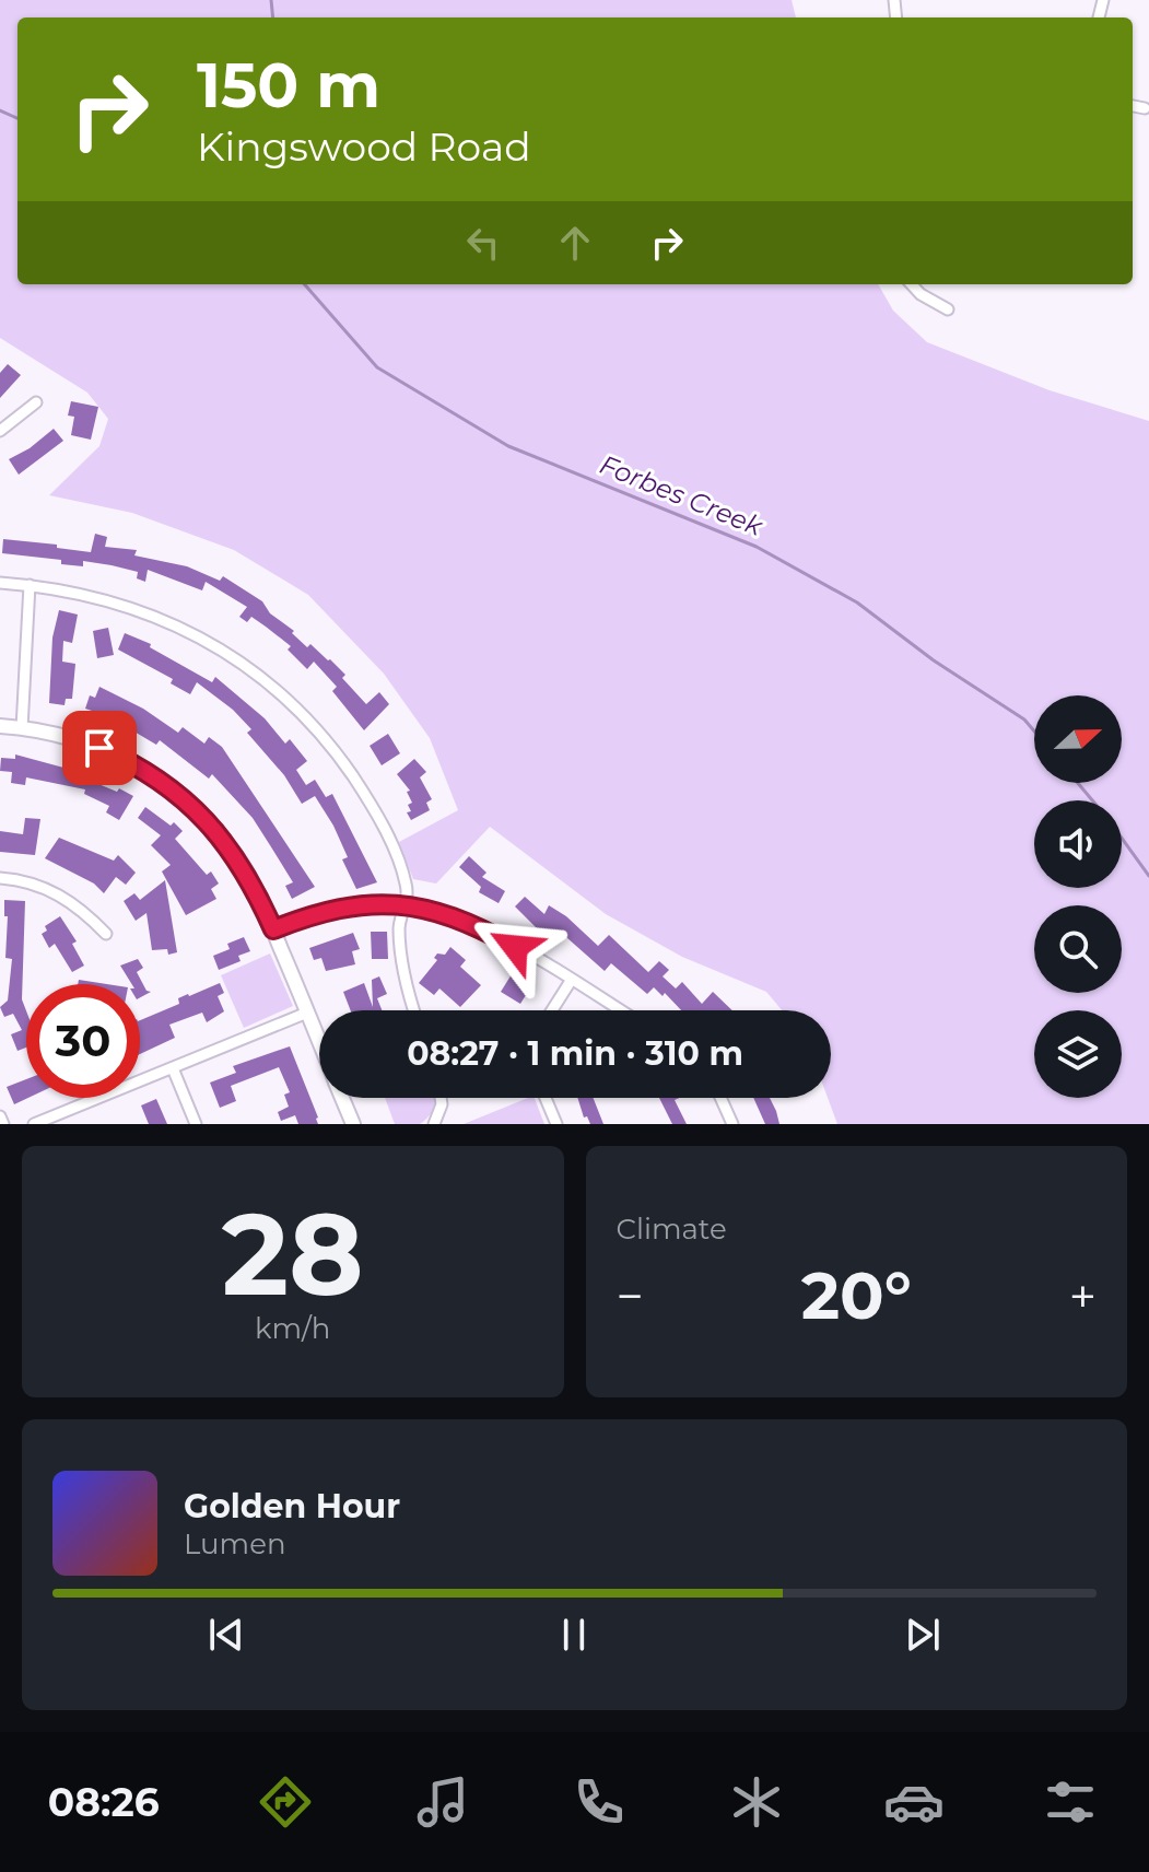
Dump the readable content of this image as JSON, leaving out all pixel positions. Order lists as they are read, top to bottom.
{
  "water": ["Forbes Creek"],
  "north": "right",
  "page": {
    "turn": ["150 m", "Kingswood Road"],
    "limit": "30",
    "trip": "08:27 · 1 min · 310 m",
    "tile": [
      ["28", "km/h"],
      "Climate"
    ],
    "heat": ["−", "20°", "+"],
    "song": ["Golden Hour", "Lumen"],
    "tabs": "08:26"
  }
}
